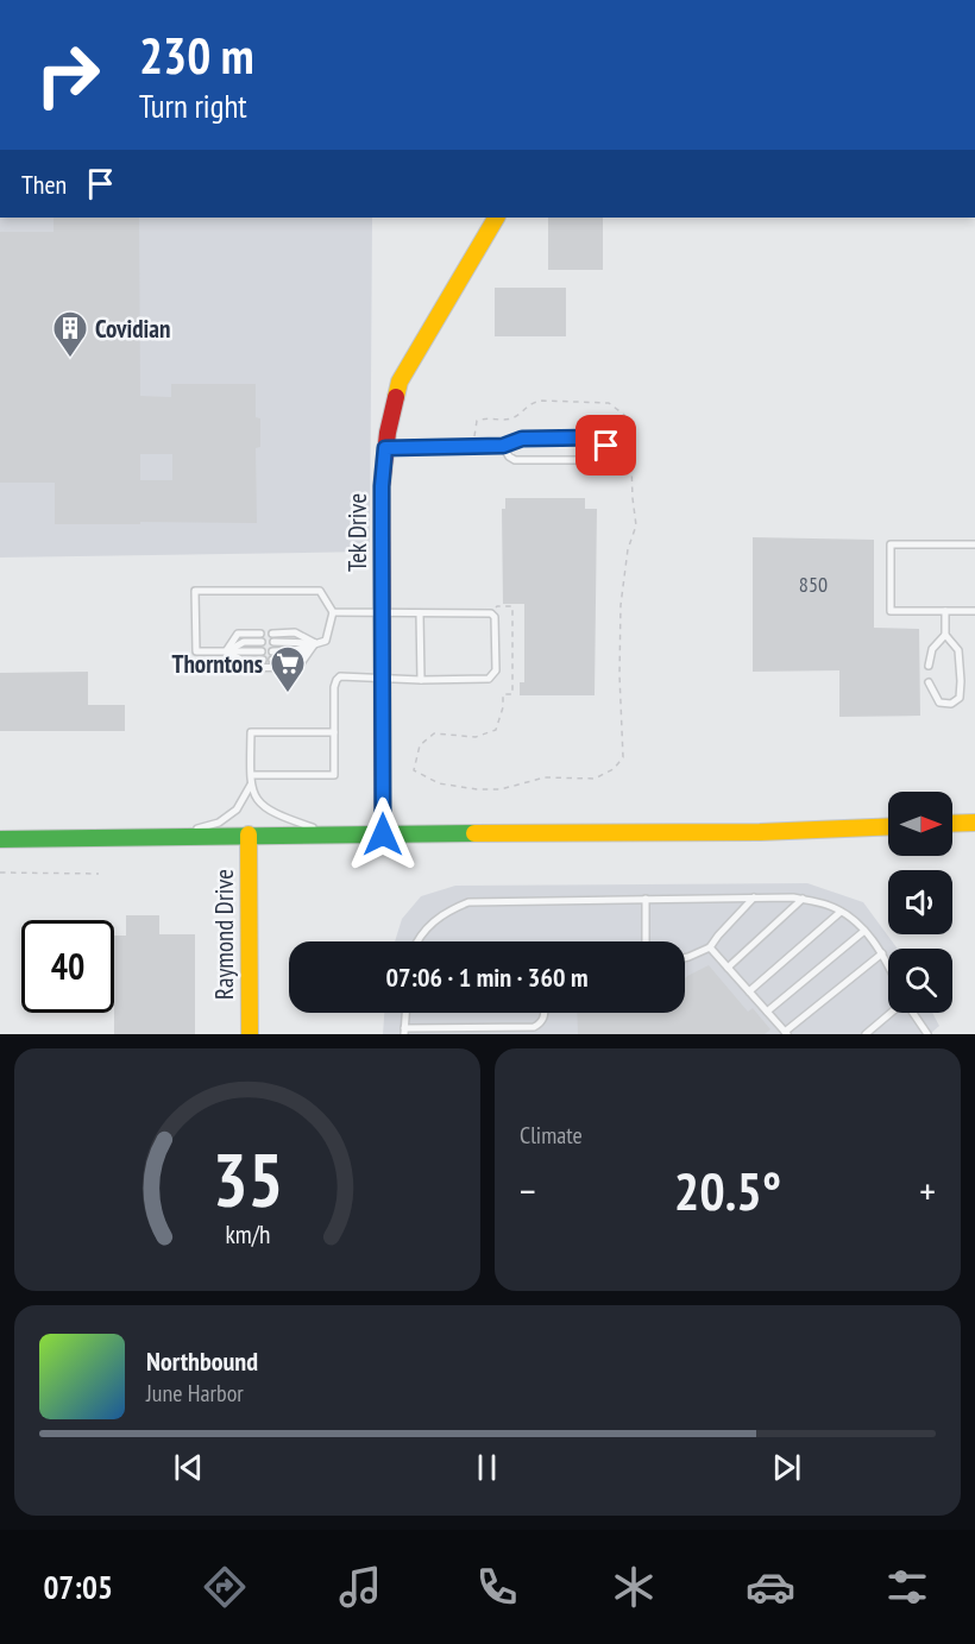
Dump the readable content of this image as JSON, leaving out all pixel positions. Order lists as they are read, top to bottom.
{
  "streets": {
    "main road": ["Tek Drive", "Raymond Drive"]
  },
  "places": {
    "building": ["Covidian"],
    "supermarket": ["Thorntons"]
  },
  "house_numbers": ["850"],
  "north": "right",
  "page": {
    "turn": ["230 m", "Turn right"],
    "then": "Then",
    "limit": "40",
    "trip": "07:06 · 1 min · 360 m",
    "tile": "Climate",
    "heat": ["−", "20.5°", "+"],
    "song": ["Northbound", "June Harbor"],
    "tabs": "07:05",
    "gauge": ["35", "km/h"]
  }
}
